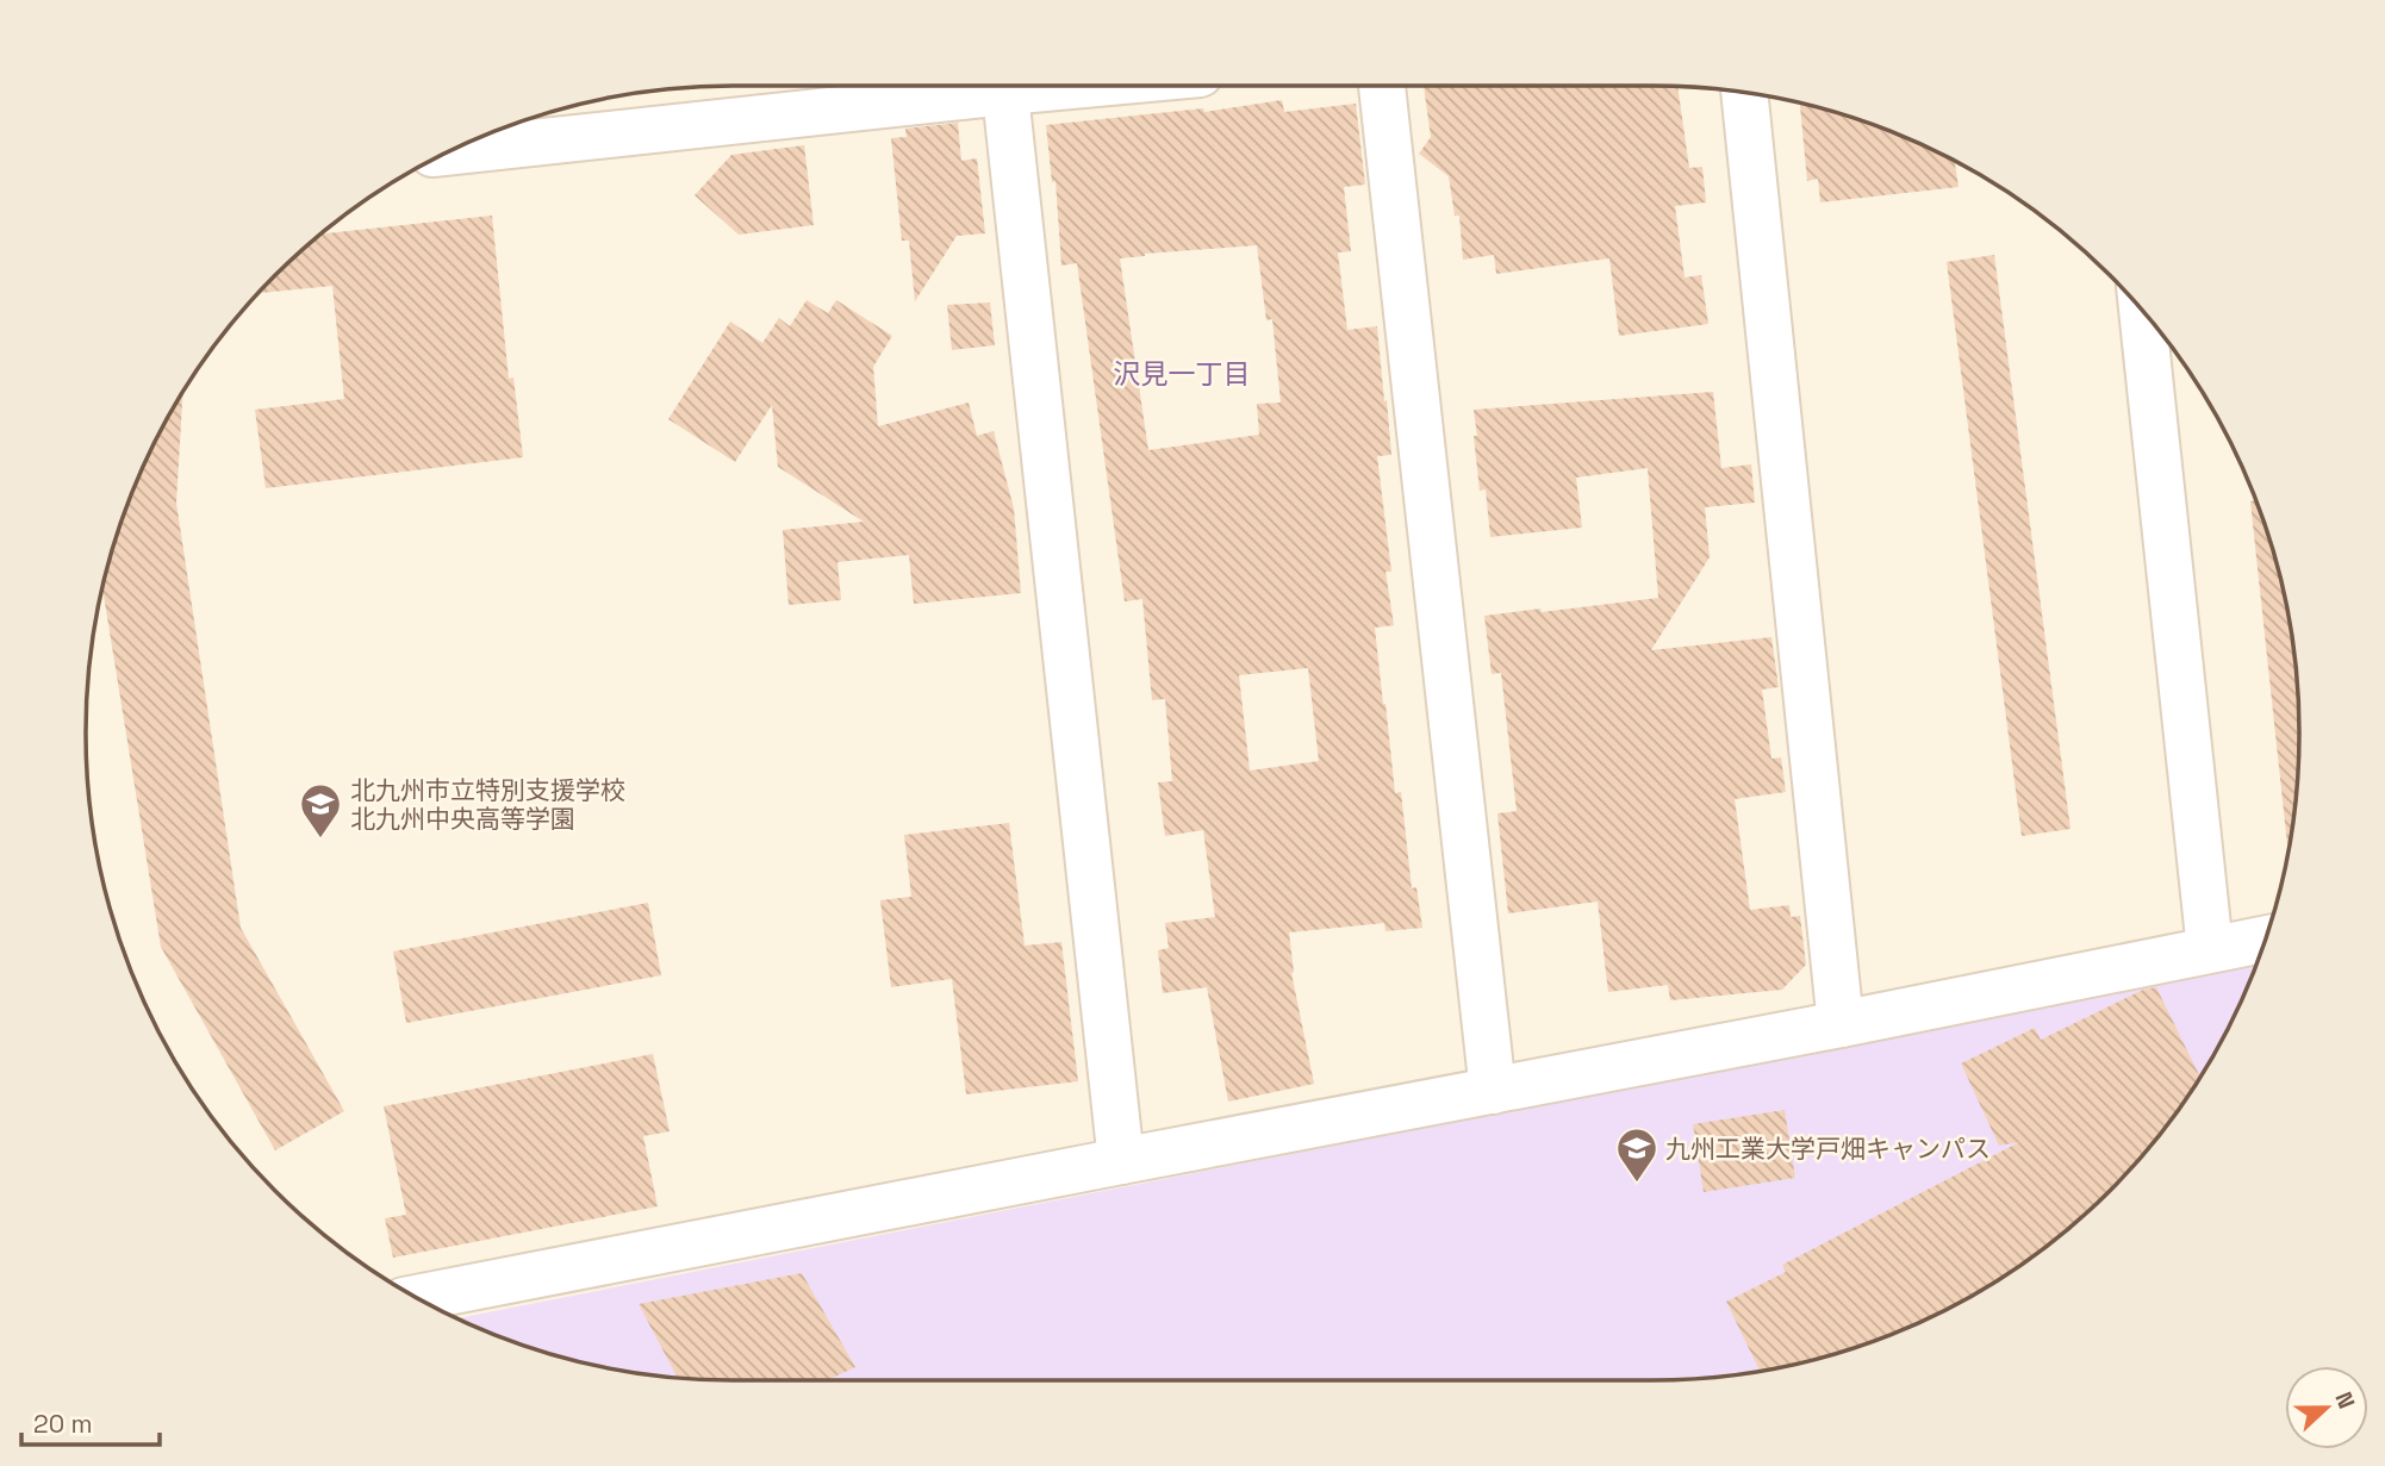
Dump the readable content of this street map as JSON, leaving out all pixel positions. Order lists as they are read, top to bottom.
{
  "districts": ["沢見一丁目"],
  "places": {
    "school or university": ["北九州市立特別支援学校 北九州中央高等学園", "九州工業大学戸畑キャンパス"]
  },
  "scale_bar": "20 m",
  "north": "right"
}
